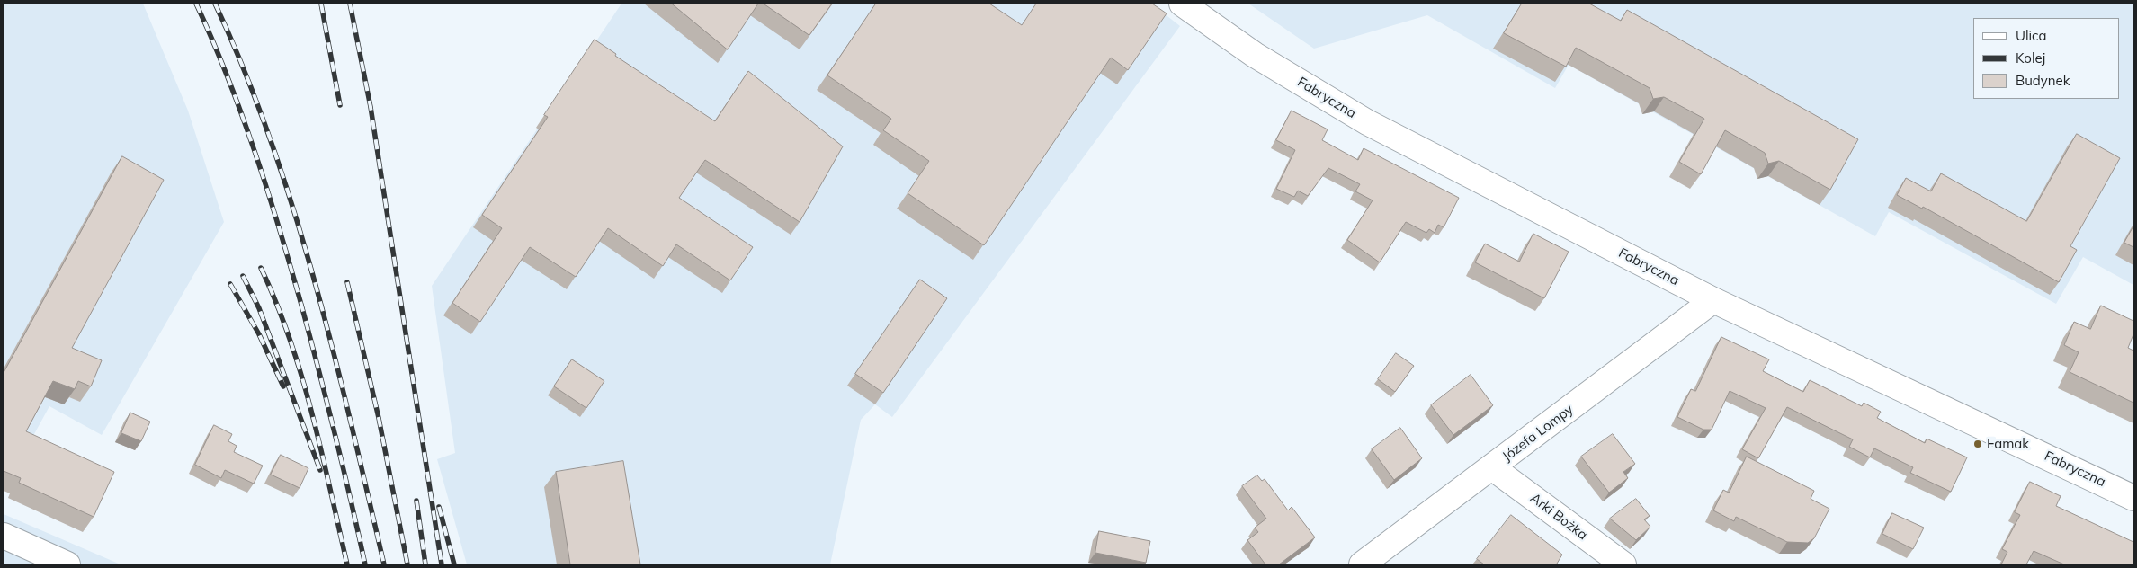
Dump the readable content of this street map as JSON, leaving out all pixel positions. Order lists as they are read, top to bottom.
{
  "streets": {
    "street": ["Fabryczna", "Józefa Lompy", "Arki Bożka"]
  },
  "crossings": [
    ["Fabryczna", "Józefa Lompy"],
    ["Józefa Lompy", "Arki Bożka"]
  ],
  "places": ["Famak"],
  "legend": ["Ulica", "Kolej", "Budynek"]
}
